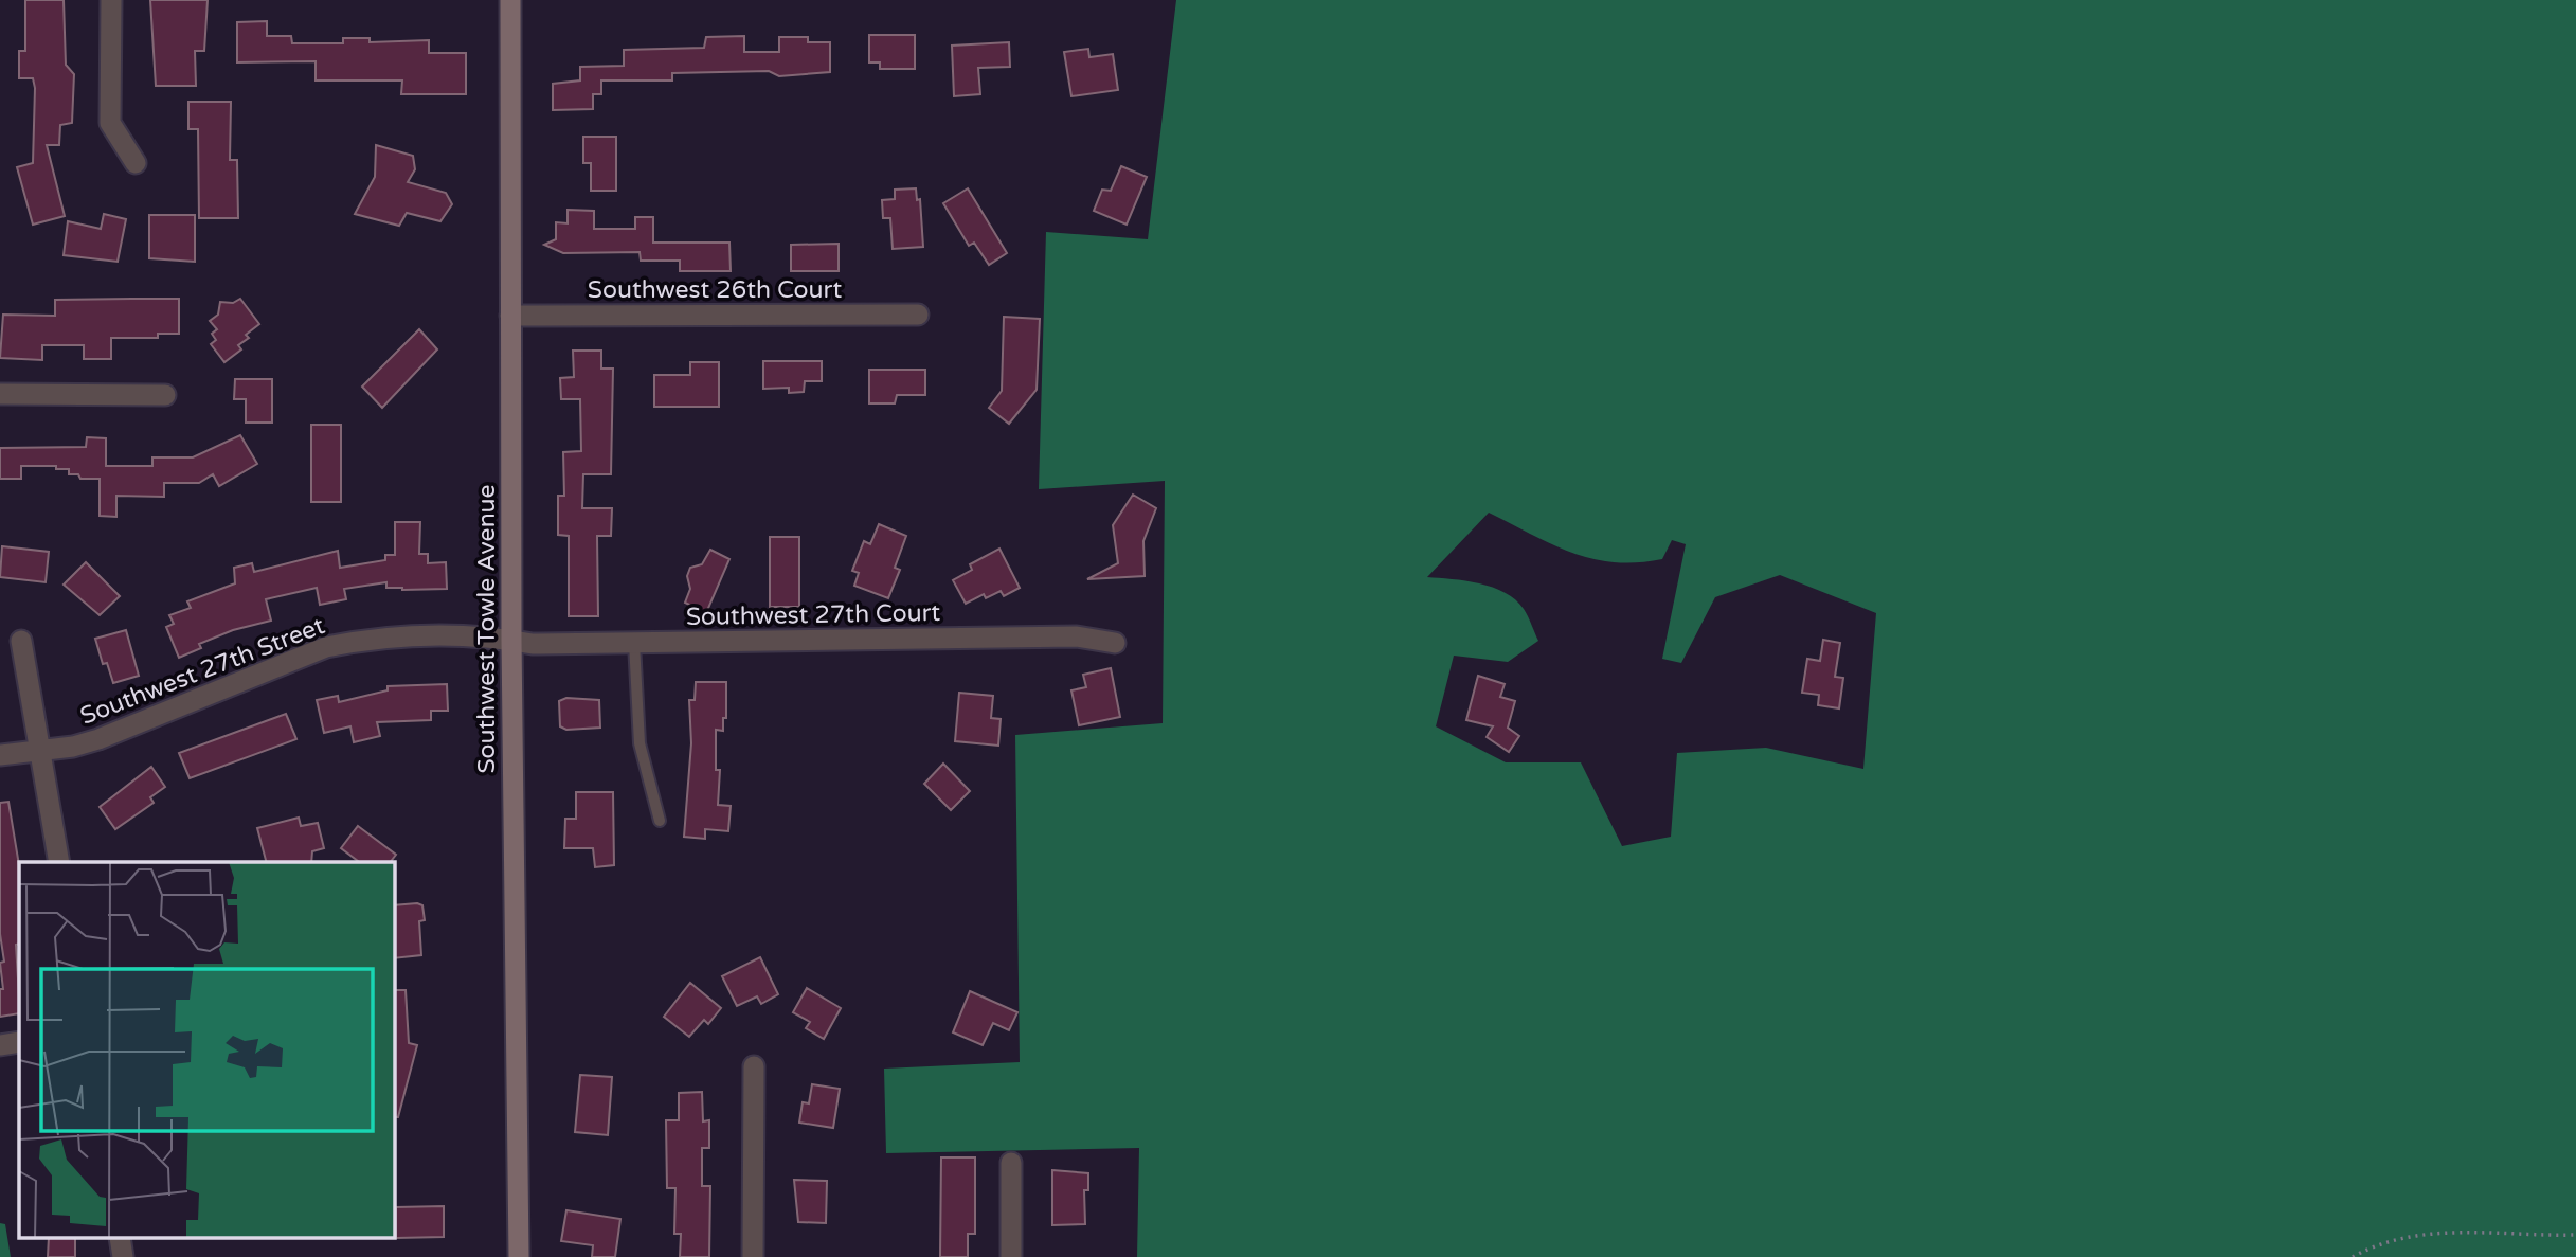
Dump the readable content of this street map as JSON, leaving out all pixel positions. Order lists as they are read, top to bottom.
{
  "streets": {
    "main road": ["Southwest Towle Avenue"],
    "street": ["Southwest 26th Court", "Southwest 27th Court", "Southwest 27th Street"]
  },
  "crossings": [
    ["Southwest 26th Court", "Southwest Towle Avenue"],
    ["Southwest 27th Court", "Southwest Towle Avenue"],
    ["Southwest 27th Court", "Southwest 27th Street"],
    ["Southwest Towle Avenue", "Southwest 27th Street"]
  ]
}
